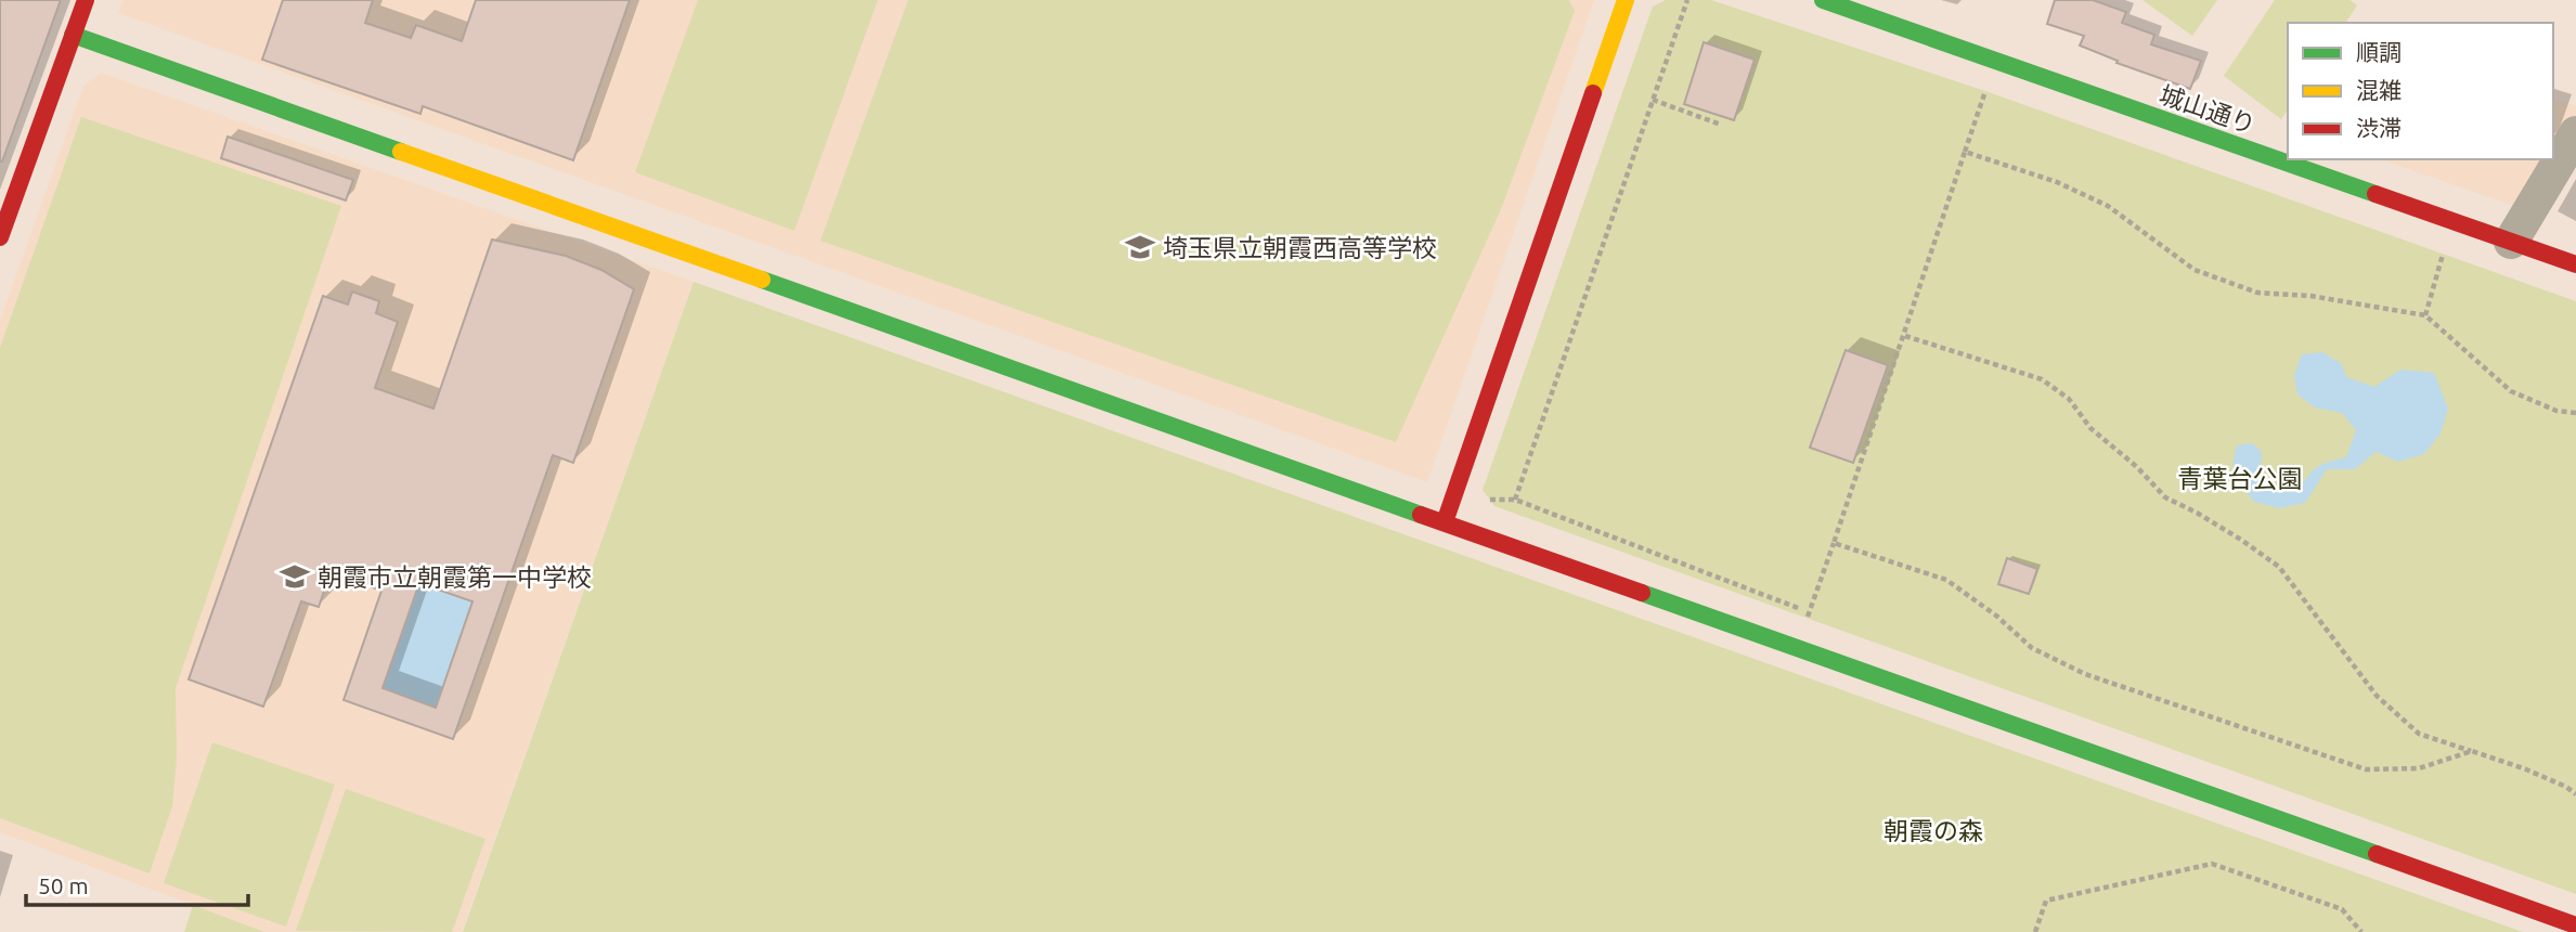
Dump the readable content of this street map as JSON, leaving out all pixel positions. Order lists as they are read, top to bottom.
{
  "streets": {
    "street": ["城山通り"]
  },
  "parks": ["青葉台公園", "朝霞の森"],
  "places": {
    "school or university": ["埼玉県立朝霞西高等学校", "朝霞市立朝霞第一中学校"]
  },
  "legend": ["順調", "混雑", "渋滞"],
  "scale_bar": "50 m"
}
